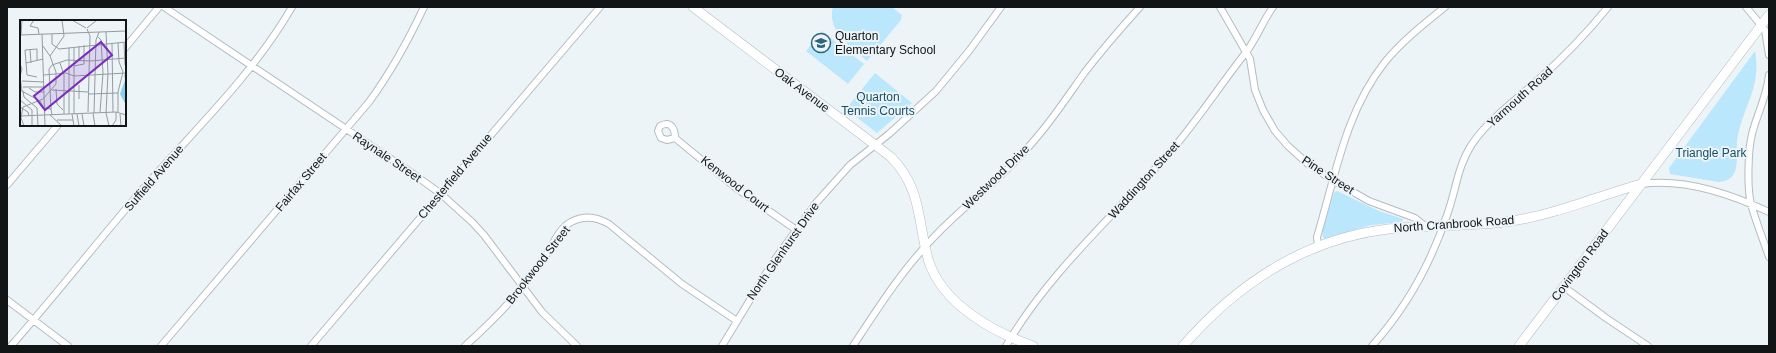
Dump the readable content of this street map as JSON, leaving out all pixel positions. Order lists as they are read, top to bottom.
{
  "streets": {
    "street": [
      "Oak Avenue",
      "Yarmouth Road",
      "Raynale Street",
      "Pine Street",
      "Chesterfield Avenue",
      "Westwood Drive",
      "Suffield Avenue",
      "Waddington Street",
      "Fairfax Street",
      "Kenwood Court",
      "North Cranbrook Road",
      "North Glenhurst Drive",
      "Brookwood Street",
      "Covington Road"
    ]
  },
  "crossings": [
    ["Oak Avenue", "Westwood Drive"],
    ["Oak Avenue", "Waddington Street"],
    ["Oak Avenue", "North Glenhurst Drive"],
    ["Yarmouth Road", "North Cranbrook Road"],
    ["Raynale Street", "Chesterfield Avenue"],
    ["Raynale Street", "Suffield Avenue"],
    ["Raynale Street", "Fairfax Street"],
    ["Raynale Street", "Brookwood Street"],
    ["Pine Street", "Waddington Street"],
    ["Pine Street", "North Cranbrook Road"],
    ["Kenwood Court", "North Glenhurst Drive"],
    ["North Cranbrook Road", "Covington Road"],
    ["North Glenhurst Drive", "Brookwood Street"]
  ],
  "parks": ["Quarton Tennis Courts", "Triangle Park"],
  "places": {
    "school or university": ["Quarton Elementary School"]
  }
}
